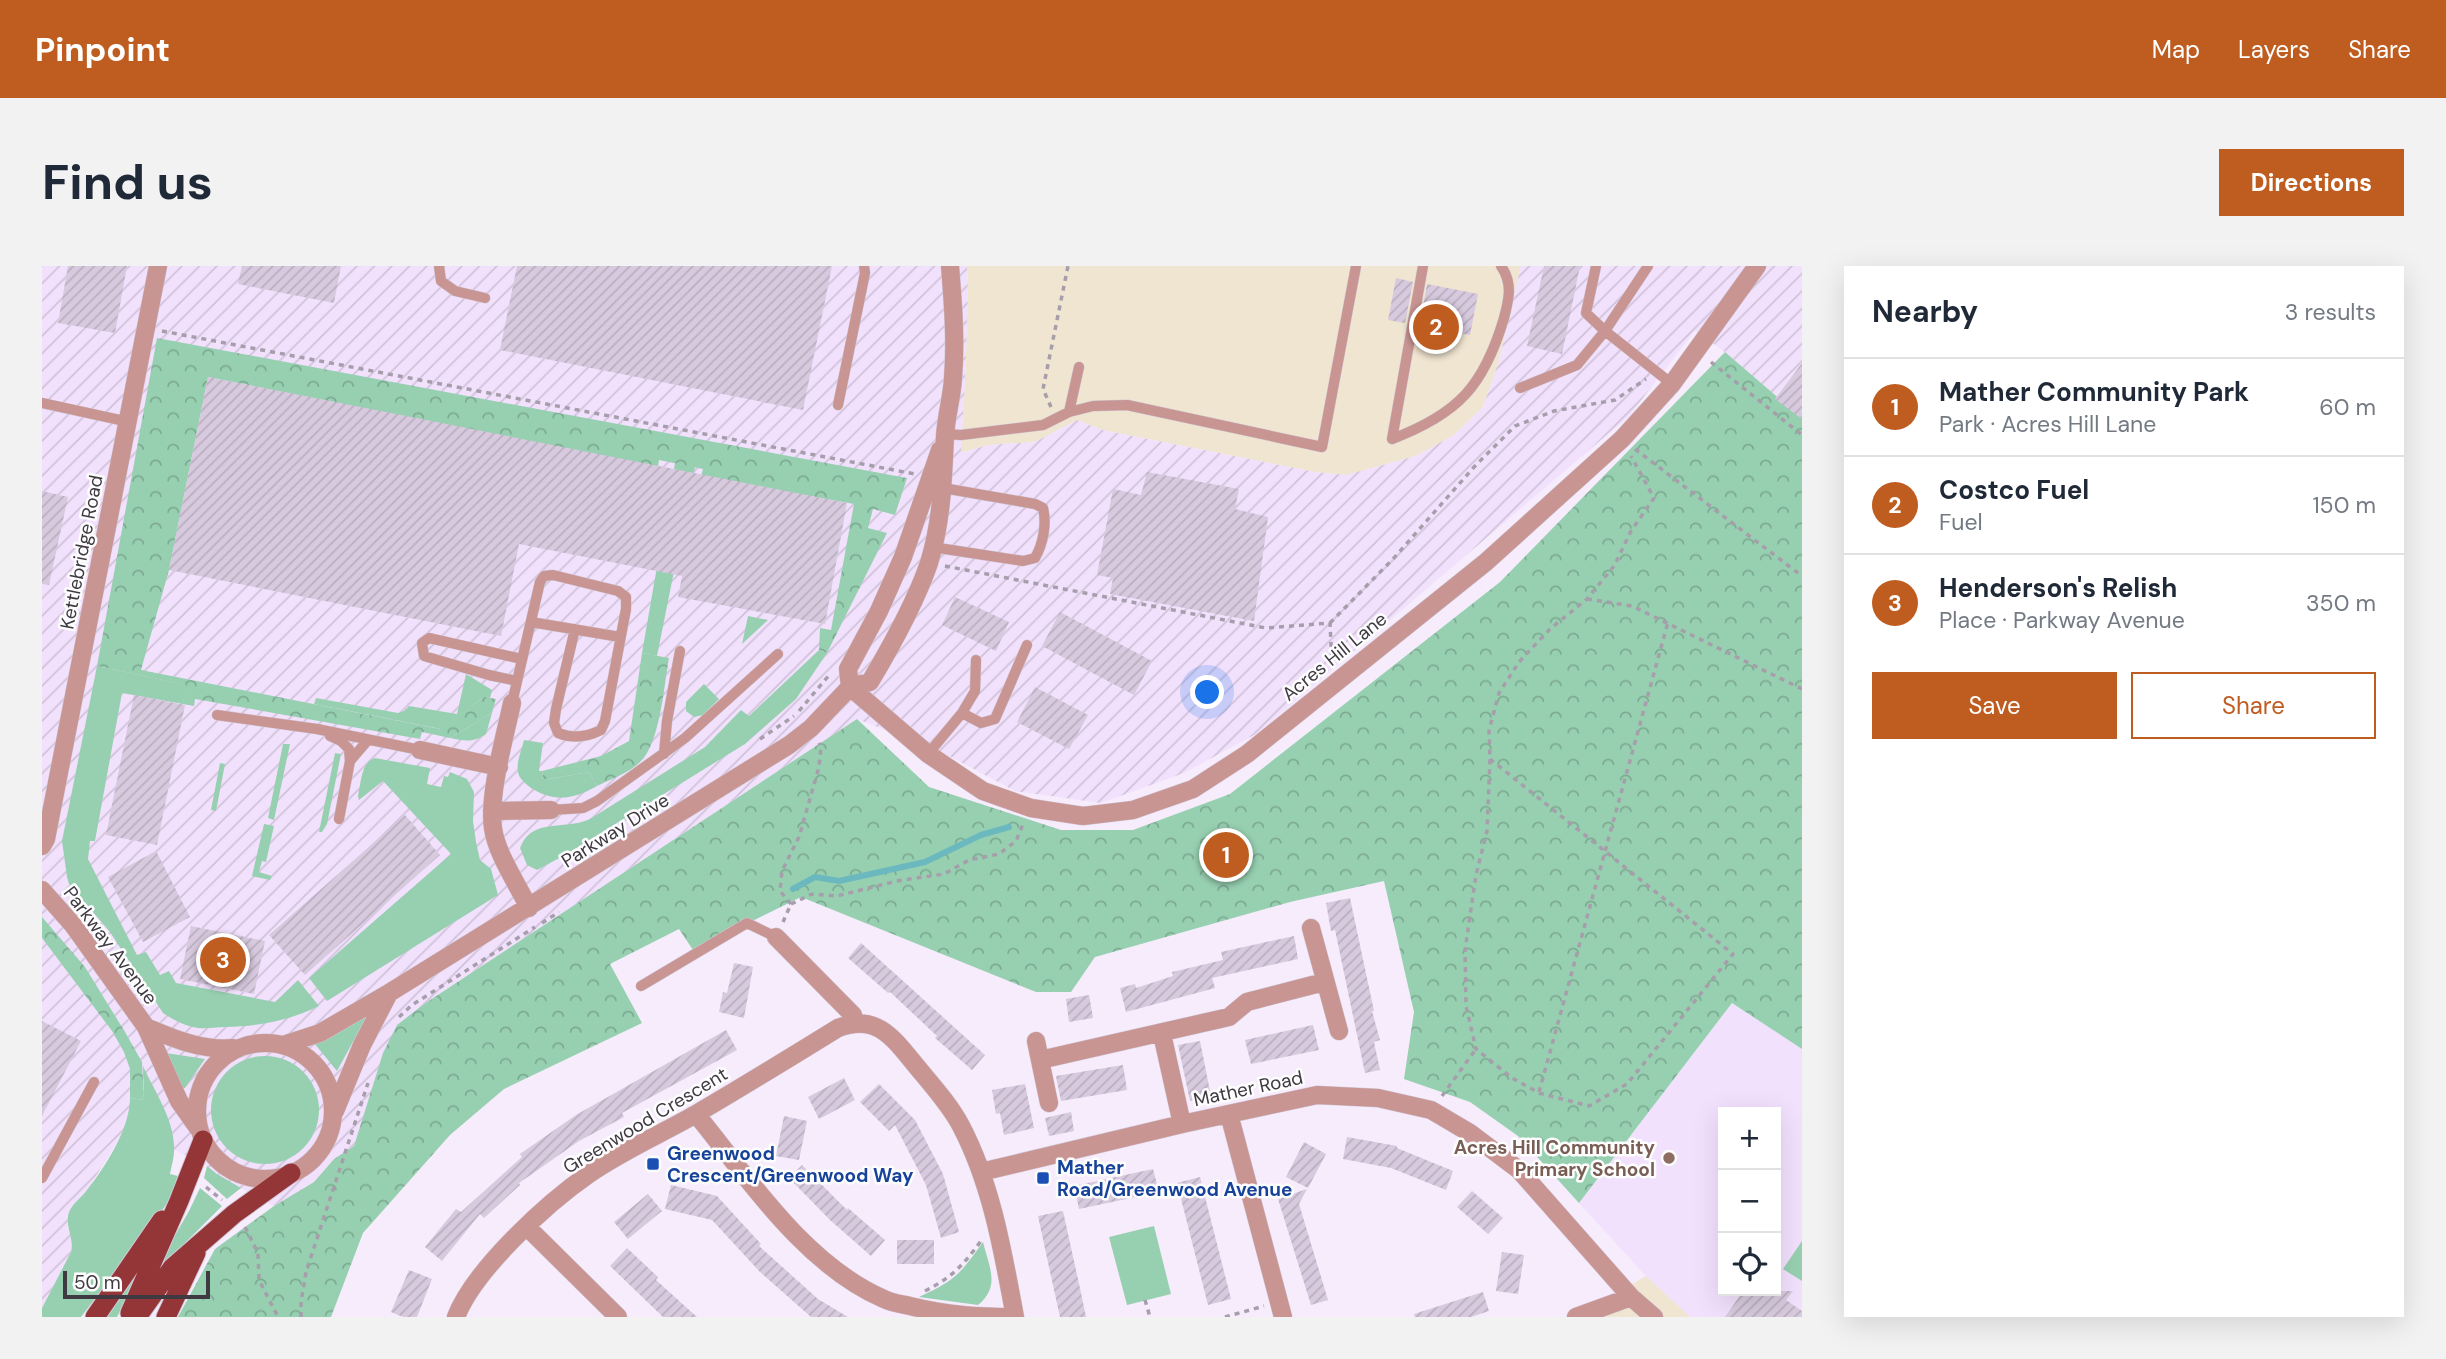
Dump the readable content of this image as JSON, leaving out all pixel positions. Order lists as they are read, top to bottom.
{
  "streets": {
    "street": [
      "Kettlebridge Road",
      "Acres Hill Lane",
      "Parkway Drive",
      "Parkway Avenue",
      "Mather Road",
      "Greenwood Crescent"
    ]
  },
  "crossings": [
    ["Acres Hill Lane", "Parkway Drive"],
    ["Parkway Drive", "Parkway Avenue"]
  ],
  "places": {
    "other": ["Acres Hill Community Primary School"],
    "transit": ["Greenwood Crescent/Greenwood Way", "Mather Road/Greenwood Avenue"]
  },
  "scale_bar": "50 m",
  "page": {
    "header": "Pinpoint",
    "nav": ["Map", "Layers", "Share"],
    "buttons": [
      "Directions",
      ["Save", "Share"]
    ],
    "title": "Find us",
    "heading": ["Nearby", "3 results"],
    "pins": ["2", "1", "3"],
    "list": [
      {
        "mark": "1",
        "name": "Mather Community Park",
        "note": "Park · Acres Hill Lane",
        "value": "60 m"
      },
      {
        "mark": "2",
        "name": "Costco Fuel",
        "note": "Fuel",
        "value": "150 m"
      },
      {
        "mark": "3",
        "name": "Henderson's Relish",
        "note": "Place · Parkway Avenue",
        "value": "350 m"
      }
    ],
    "map_buttons": ["+", "−"],
    "scale": "50 m"
  }
}
